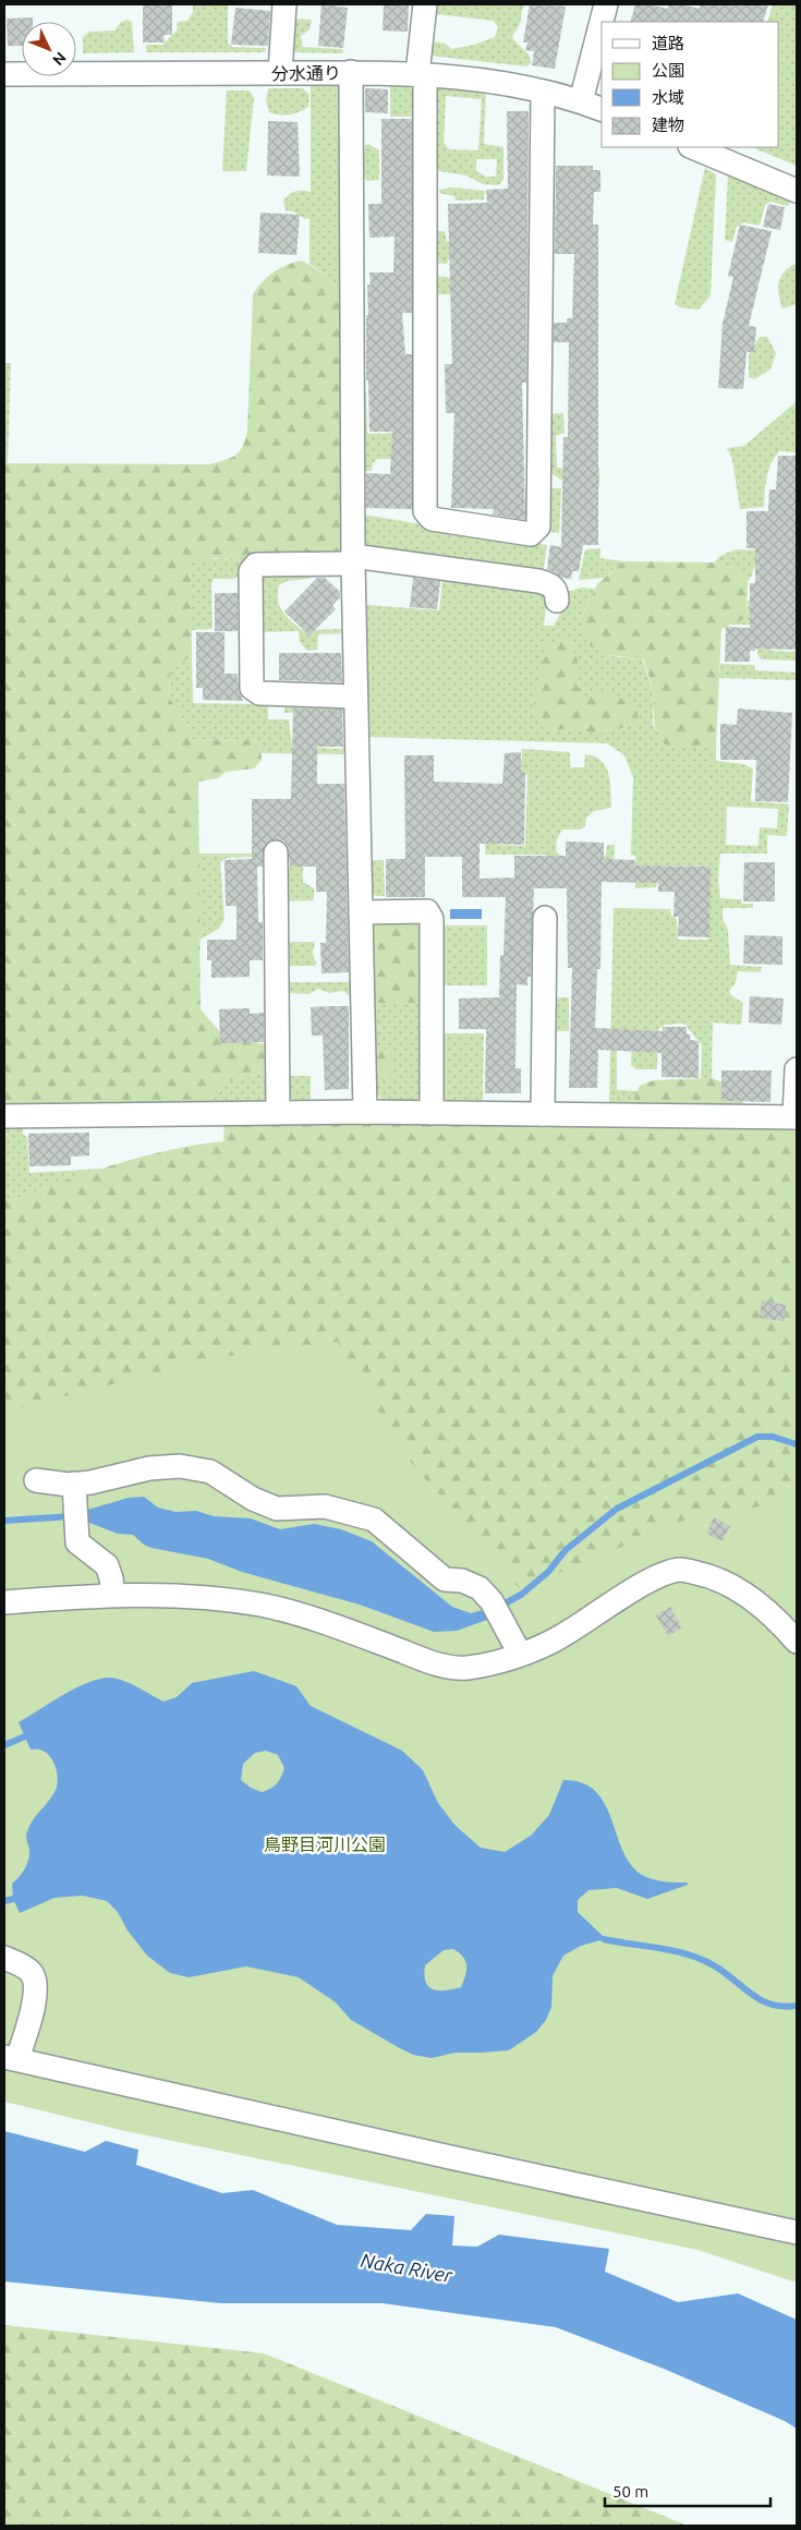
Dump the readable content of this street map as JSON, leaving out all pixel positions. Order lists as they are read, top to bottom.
{
  "streets": {
    "street": ["分水通り"]
  },
  "water": ["Naka River"],
  "parks": ["鳥野目河川公園"],
  "legend": [
    "道路",
    "公園",
    "水域",
    "建物"
  ],
  "scale_bar": "50 m",
  "north": "bottom right"
}
